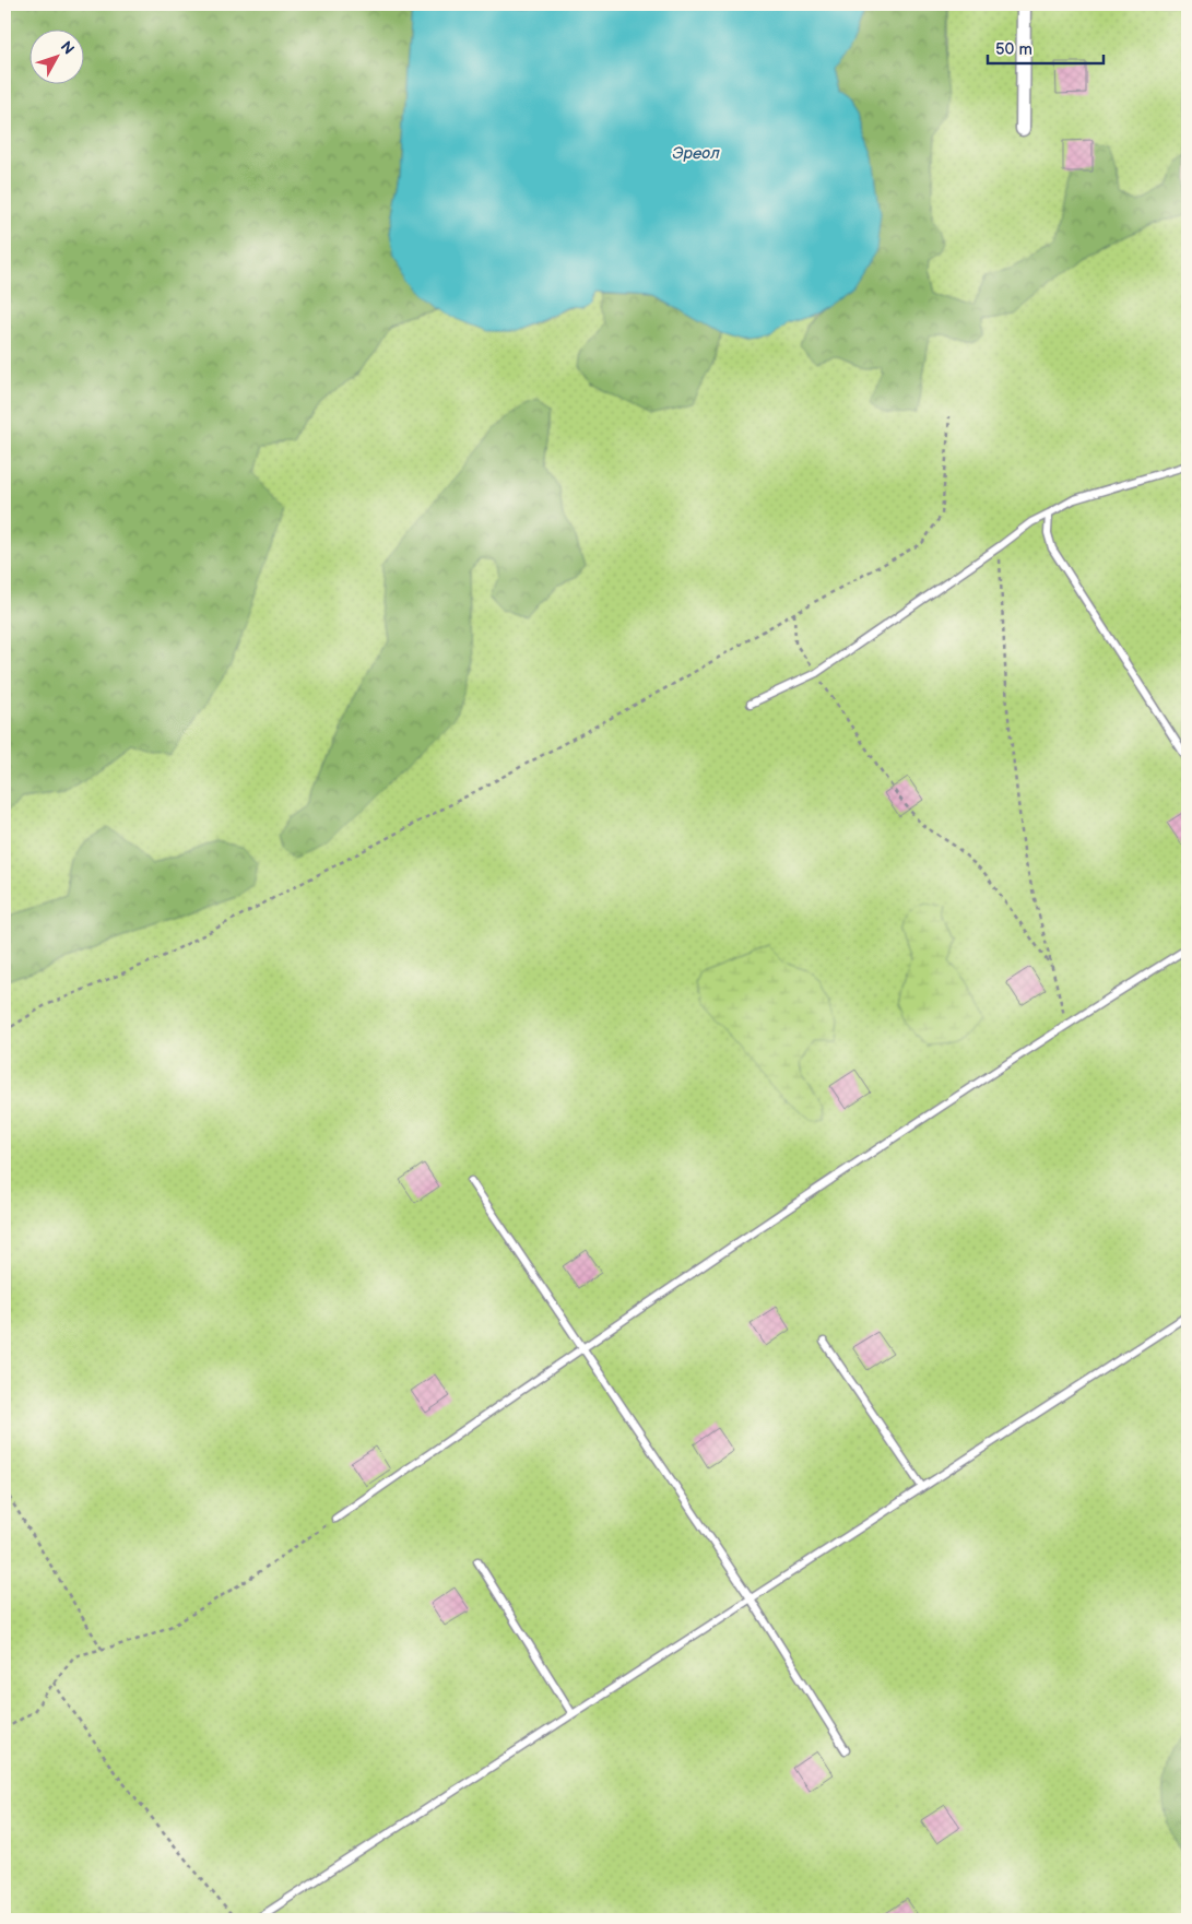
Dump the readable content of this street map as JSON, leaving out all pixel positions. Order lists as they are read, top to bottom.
{
  "water": ["Эреол"],
  "scale_bar": "50 m",
  "north": "top right"
}
